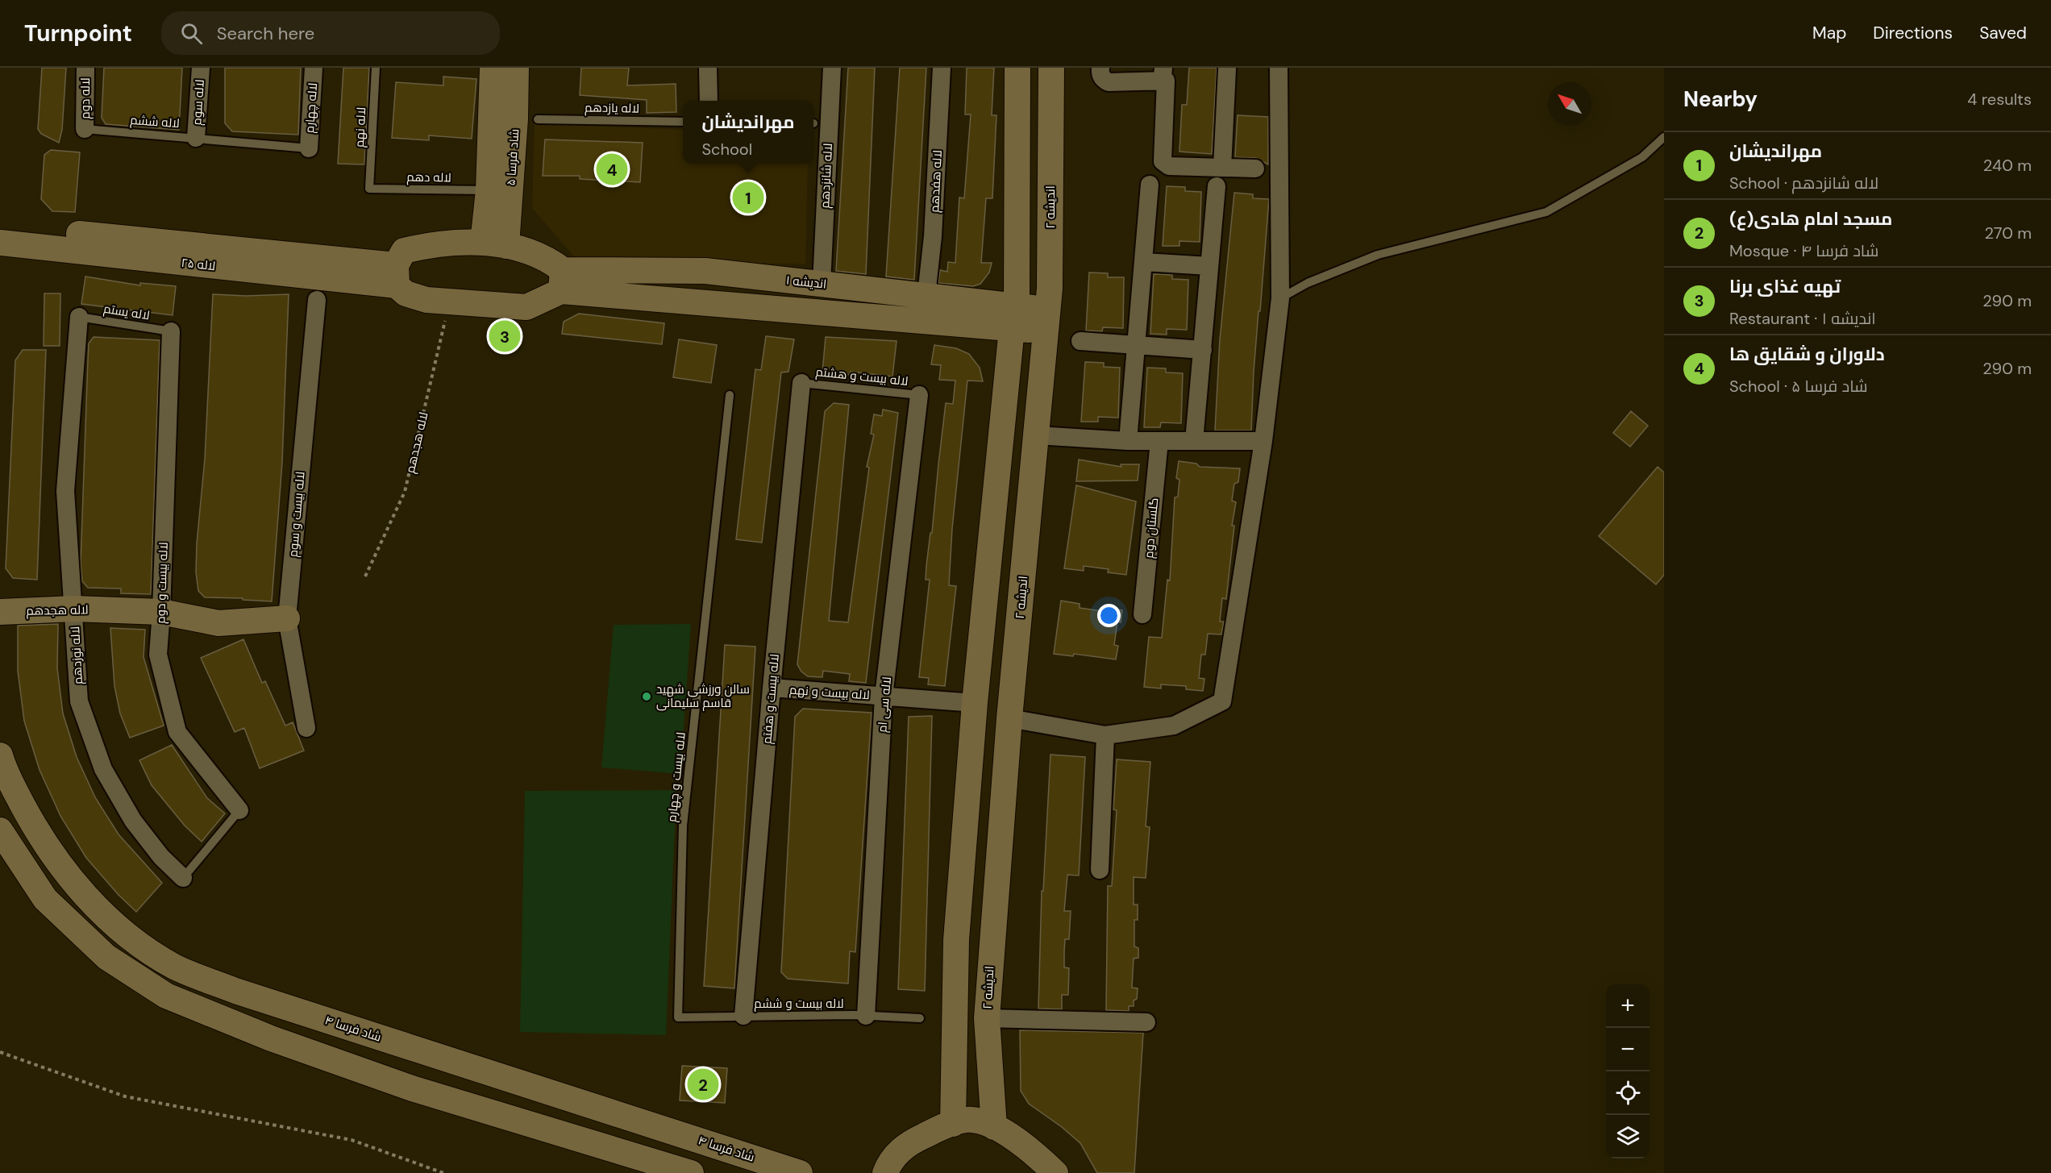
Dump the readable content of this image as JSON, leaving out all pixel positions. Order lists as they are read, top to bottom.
{
  "streets": {
    "street": [
      "لاله دوم",
      "لاله سوم",
      "لاله چهارم",
      "شاد فرسا ۵",
      "لاله شانزدهم",
      "لاله هفدهم",
      "اندیشه ۲",
      "لاله ۲۵",
      "اندیشه ۱",
      "لاله هجدهم",
      "لاله بیست و سوم",
      "گلستان دوم",
      "لاله بیست و دوم",
      "لاله نوزدهم",
      "لاله بیست و نهم",
      "لاله بیست و هفتم",
      "لاله سی ام",
      "شاد فرسا ۴"
    ],
    "lane": [
      "لاله یازدهم",
      "لاله ششم",
      "لاله نهم",
      "لاله دهم",
      "لاله یستم",
      "لاله بیست و هشتم",
      "لاله بیست و چهارم",
      "لاله بیست و ششم"
    ]
  },
  "crossings": [
    ["لاله دوم", "لاله ششم"],
    ["لاله سوم", "لاله ششم"],
    ["لاله چهارم", "لاله ششم"],
    ["لاله نهم", "لاله دهم"],
    ["شاد فرسا ۵", "لاله دهم"],
    ["شاد فرسا ۵", "اندیشه ۱"],
    ["لاله شانزدهم", "اندیشه ۱"],
    ["لاله هفدهم", "اندیشه ۱"],
    ["اندیشه ۲", "اندیشه ۱"],
    ["لاله ۲۵", "اندیشه ۱"],
    ["اندیشه ۱", "لاله هجدهم"],
    ["لاله یستم", "لاله بیست و دوم"],
    ["لاله یستم", "لاله نوزدهم"],
    ["لاله بیست و هشتم", "لاله بیست و هفتم"],
    ["لاله بیست و هشتم", "لاله سی ام"],
    ["لاله هجدهم", "لاله بیست و سوم"],
    ["لاله هجدهم", "لاله بیست و دوم"],
    ["لاله هجدهم", "لاله نوزدهم"],
    ["لاله بیست و نهم", "لاله بیست و هفتم"],
    ["لاله بیست و نهم", "لاله سی ام"],
    ["لاله بیست و هفتم", "لاله بیست و ششم"],
    ["لاله سی ام", "لاله بیست و ششم"],
    ["لاله بیست و چهارم", "لاله بیست و ششم"]
  ],
  "places": ["سالن ورزشی شهید قاسم سلیمانی"],
  "north": "top left",
  "page": {
    "header": "Turnpoint",
    "search": "Search here",
    "nav": ["Map", "Directions", "Saved"],
    "heading": ["Nearby", "4 results"],
    "popup": ["مهراندیشان", "School"],
    "list": [
      {
        "mark": "1",
        "name": "مهراندیشان",
        "note": "School · لاله شانزدهم",
        "value": "240 m"
      },
      {
        "mark": "2",
        "name": "مسجد امام هادی(ع)",
        "note": "Mosque · شاد فرسا ۴",
        "value": "270 m"
      },
      {
        "mark": "3",
        "name": "تهیه غذای برنا",
        "note": "Restaurant · اندیشه ۱",
        "value": "290 m"
      },
      {
        "mark": "4",
        "name": "دلاوران و شقایق ها",
        "note": "School · شاد فرسا ۵",
        "value": "290 m"
      }
    ],
    "pins": [
      "4",
      "1",
      "3",
      "2"
    ],
    "map_buttons": ["+", "−"]
  }
}
